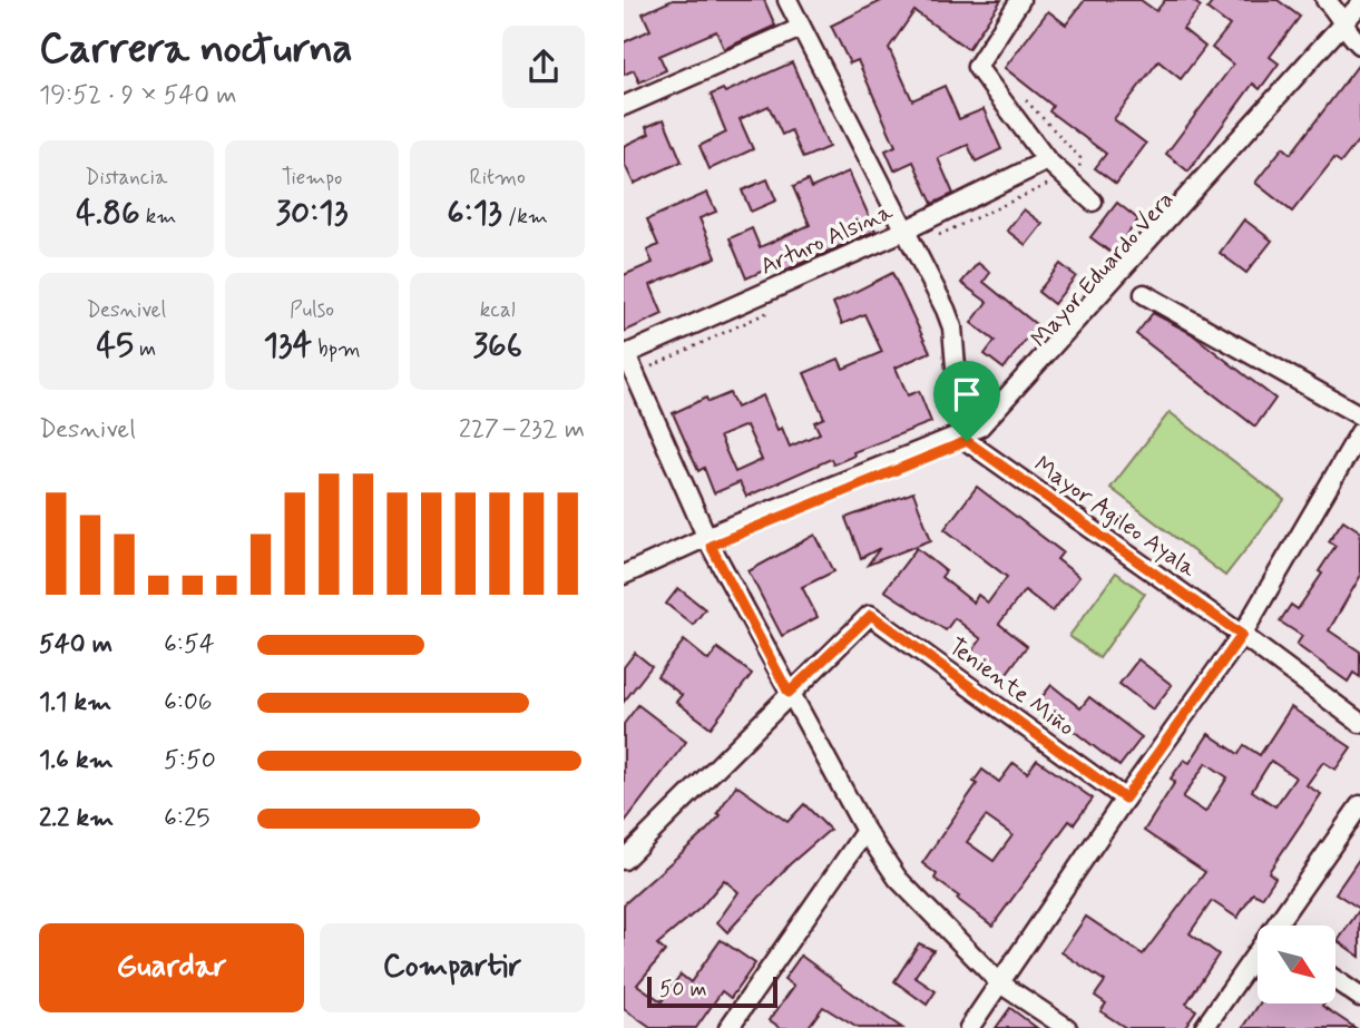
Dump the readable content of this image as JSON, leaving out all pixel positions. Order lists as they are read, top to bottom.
{
  "streets": {
    "street": [
      "Arturo Alsina",
      "Mayor Eduardo Vera",
      "Mayor Agileo Ayala",
      "Teniente Miño"
    ]
  },
  "crossings": [
    ["Mayor Eduardo Vera", "Mayor Agileo Ayala"]
  ],
  "scale_bar": "50 m",
  "north": "bottom right",
  "page": {
    "heading": ["Carrera nocturna", "19:52 · 9 × 540 m"],
    "stats": [
      ["Distancia", "4.86 km"],
      ["Tiempo", "30:13"],
      ["Ritmo", "6:13 /km"],
      ["Desnivel", "45 m"],
      ["Pulso", "134 bpm"],
      ["kcal", "366"]
    ],
    "chart": ["Desnivel", "227–232 m"],
    "list": [
      {
        "name": "540 m",
        "note": "6:54"
      },
      {
        "name": "1.1 km",
        "note": "6:06"
      },
      {
        "name": "1.6 km",
        "note": "5:50"
      },
      {
        "name": "2.2 km",
        "note": "6:25"
      }
    ],
    "buttons": ["Guardar", "Compartir"],
    "scale": "50 m"
  }
}
